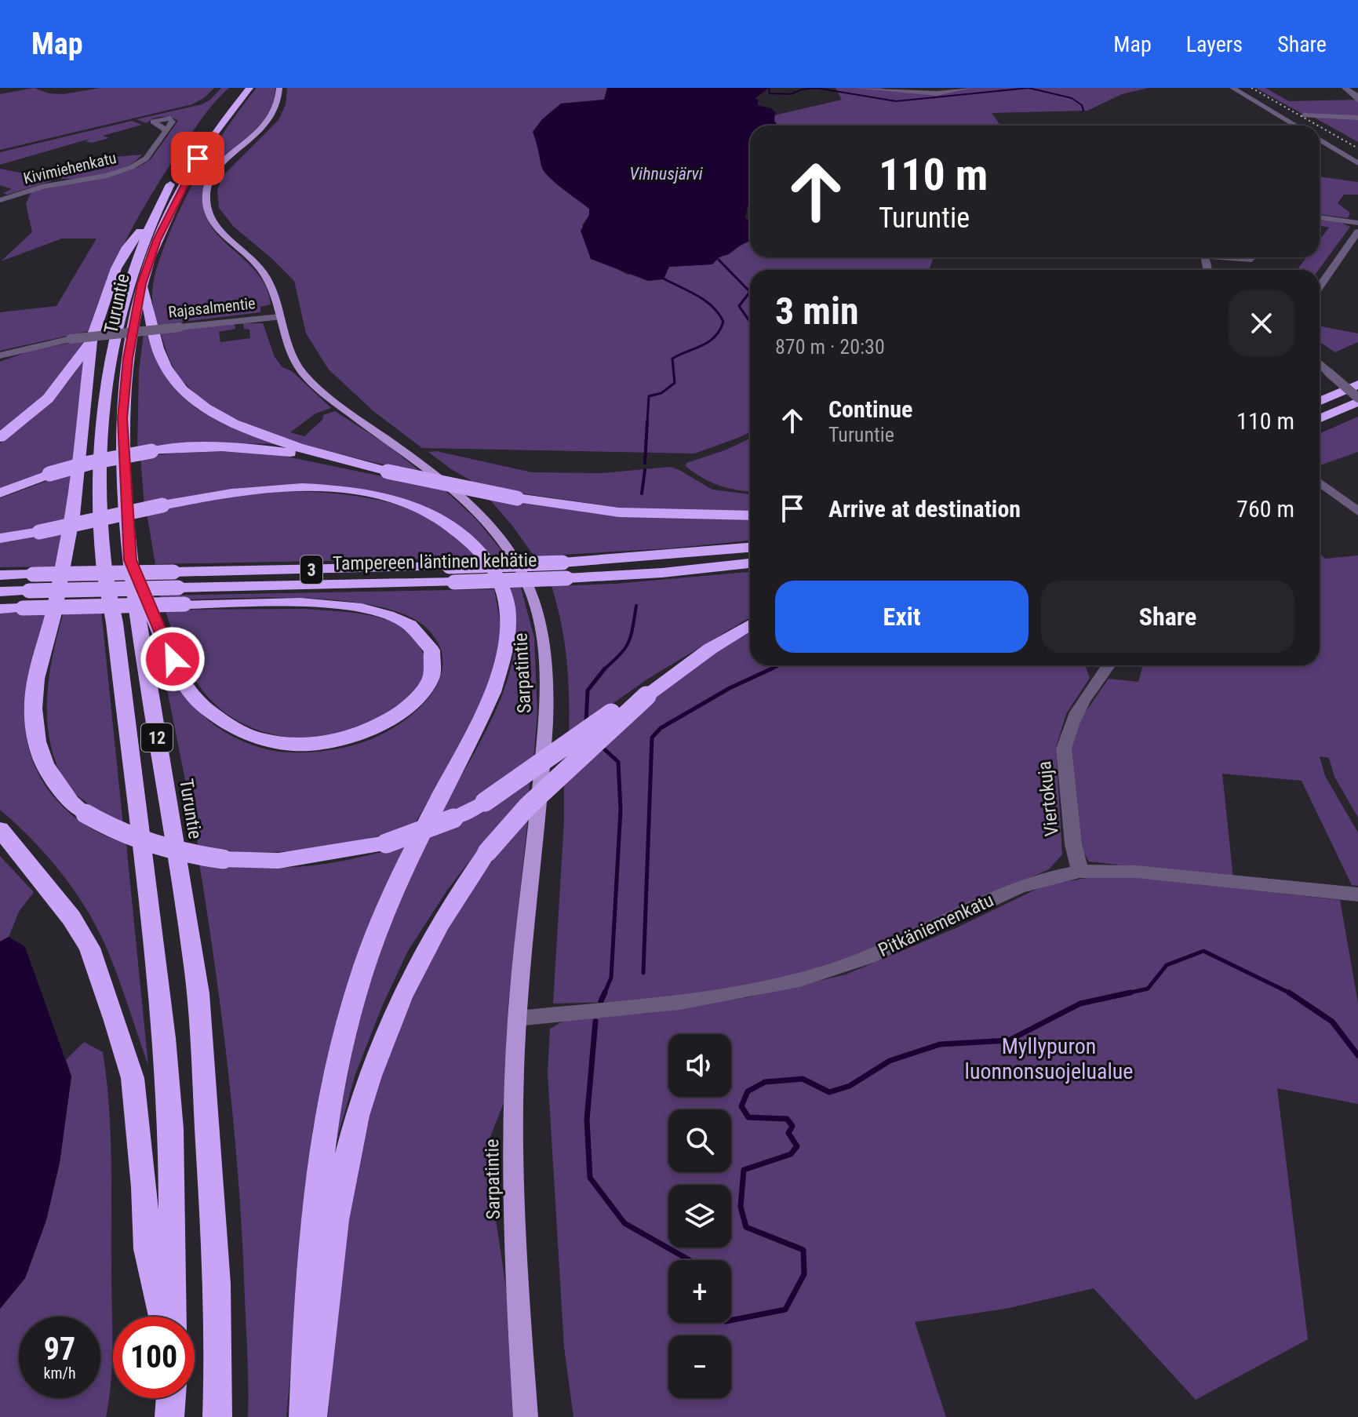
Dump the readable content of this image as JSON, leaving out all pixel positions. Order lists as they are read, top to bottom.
{
  "streets": {
    "highway": [
      "Turuntie",
      "Tampereen läntinen kehätie",
      "3",
      "12"
    ],
    "main road": ["Sarpatintie"],
    "street": [
      "Kivimiehenkatu",
      "Rajasalmentie",
      "Viertokuja",
      "Pitkäniemenkatu"
    ]
  },
  "crossings": [
    ["Rajasalmentie", "Sarpatintie"],
    ["Sarpatintie", "Pitkäniemenkatu"],
    ["Viertokuja", "Pitkäniemenkatu"]
  ],
  "water": ["Vihnusjärvi"],
  "parks": ["Myllypuron luonnonsuojelualue"],
  "page": {
    "header": "Map",
    "nav": ["Map", "Layers", "Share"],
    "turn": ["110 m", "Turuntie"],
    "heading": ["3 min", "870 m · 20:30"],
    "list": [
      {
        "name": "Continue",
        "note": "Turuntie",
        "value": "110 m"
      },
      {
        "name": "Arrive at destination",
        "value": "760 m"
      }
    ],
    "buttons": ["Exit", "Share"],
    "map_buttons": ["+", "−"],
    "speed": "97 km/h",
    "limit": "100"
  }
}
